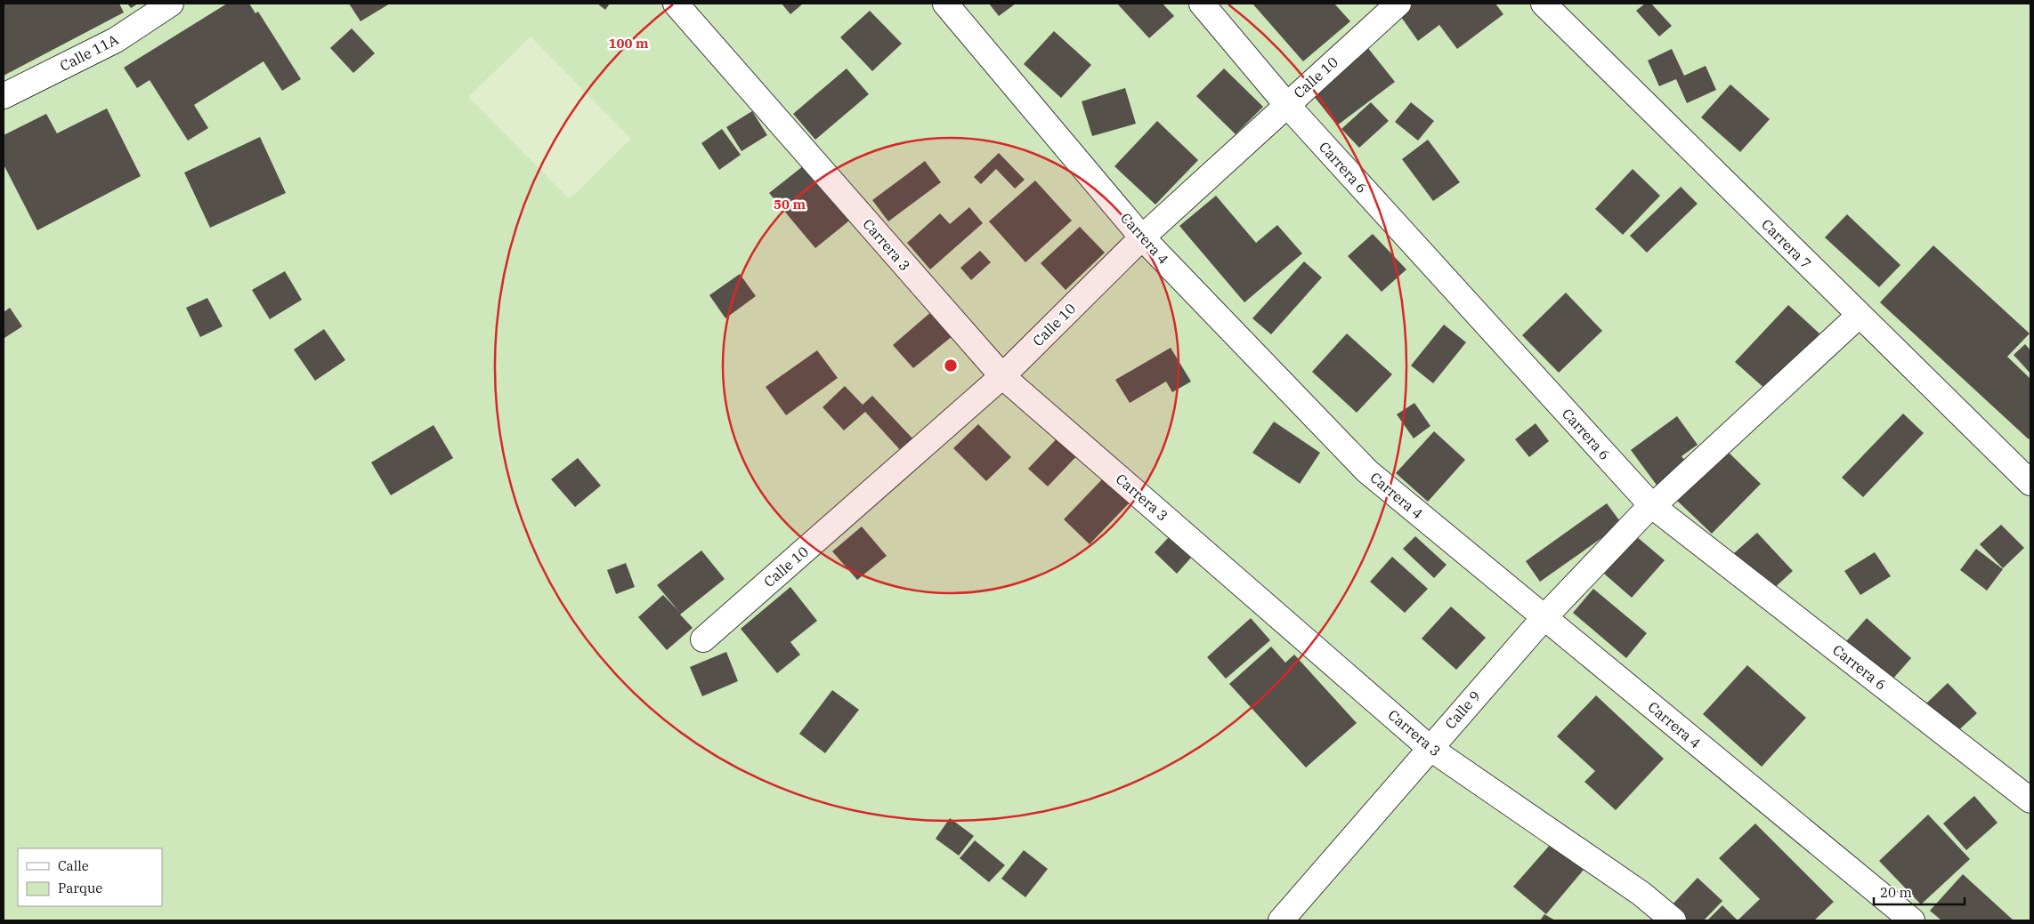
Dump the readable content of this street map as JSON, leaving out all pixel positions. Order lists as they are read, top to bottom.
{
  "streets": {
    "street": [
      "Calle 11A",
      "Calle 10",
      "Carrera 6",
      "Carrera 4",
      "Carrera 7",
      "Carrera 3",
      "Calle 9"
    ]
  },
  "crossings": [
    ["Calle 10", "Carrera 6"],
    ["Calle 10", "Carrera 4"],
    ["Calle 10", "Carrera 3"],
    ["Carrera 6", "Calle 9"],
    ["Carrera 4", "Calle 9"],
    ["Carrera 7", "Calle 9"],
    ["Carrera 3", "Calle 9"]
  ],
  "legend": ["Calle", "Parque"],
  "scale_bar": "20 m",
  "rings": ["100 m", "50 m"]
}
